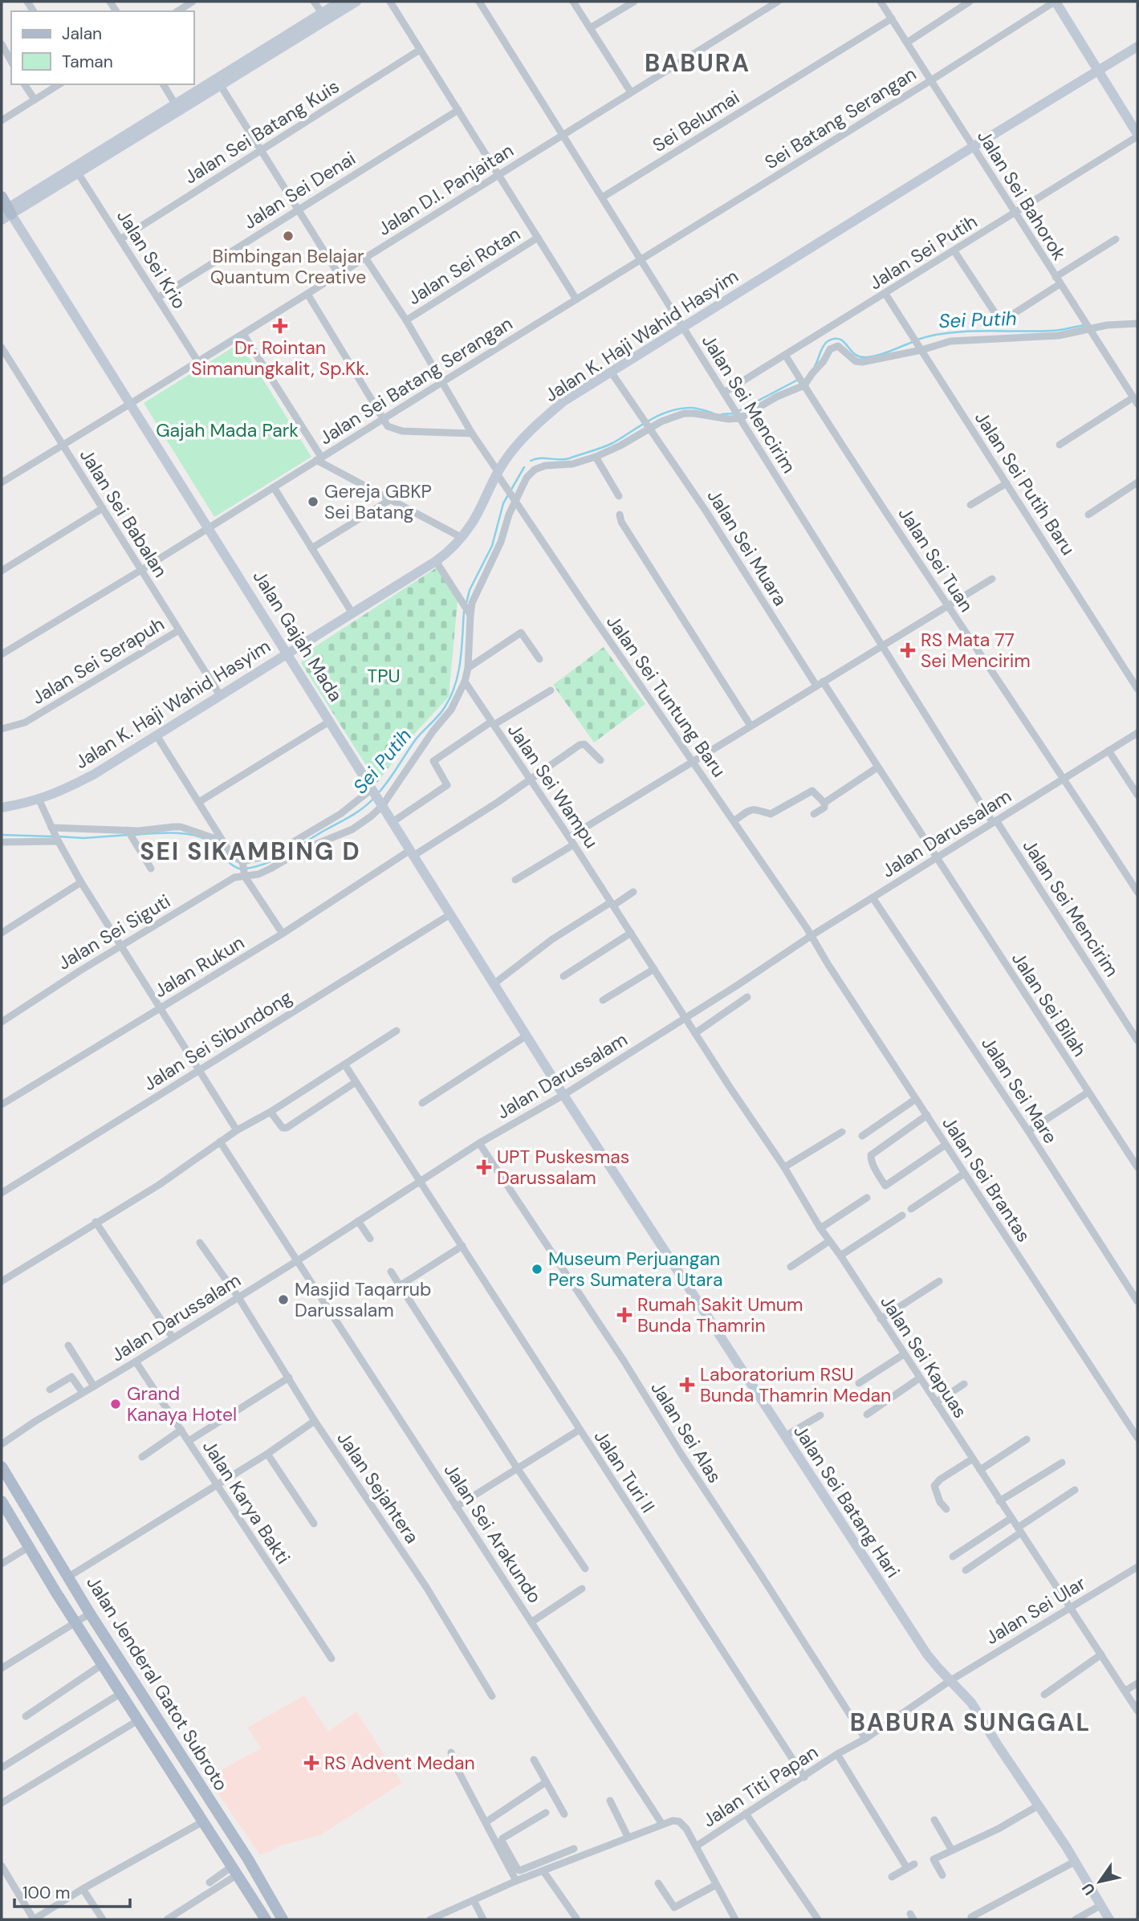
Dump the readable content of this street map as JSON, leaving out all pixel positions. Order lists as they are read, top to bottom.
{
  "streets": {
    "main road": ["Jalan Gajah Mada", "Jalan Jenderal Gatot Subroto"],
    "street": [
      "Sei Batang Serangan",
      "Sei Belumai",
      "Jalan Sei Batang Kuis",
      "Jalan D.I. Panjaitan",
      "Jalan Sei Denai",
      "Jalan Sei Bahorok",
      "Jalan Sei Putih",
      "Jalan Sei Krio",
      "Jalan Sei Rotan",
      "Jalan K. Haji Wahid Hasyim",
      "Jalan Sei Batang Serangan",
      "Jalan Sei Mencirim",
      "Jalan Sei Putih Baru",
      "Jalan Sei Babalan",
      "Jalan Sei Muara",
      "Jalan Sei Tuan",
      "Jalan Sei Serapuh",
      "Jalan Sei Tuntung Baru",
      "Jalan Sei Wampu",
      "Jalan Darussalam",
      "Jalan Sei Siguti",
      "Jalan Rukun",
      "Jalan Sei Bilah",
      "Jalan Sei Sibundong",
      "Jalan Sei Mare",
      "Jalan Sei Brantas",
      "Jalan Sei Kapuas",
      "Jalan Sei Alas",
      "Jalan Turi II",
      "Jalan Sejahtera",
      "Jalan Sei Batang Hari",
      "Jalan Karya Bakti",
      "Jalan Sei Arakundo",
      "Jalan Sei Ular",
      "Jalan Titi Papan"
    ]
  },
  "crossings": [
    ["Sei Batang Serangan", "Jalan Sei Bahorok"],
    ["Sei Batang Serangan", "Jalan Sei Batang Serangan"],
    ["Sei Batang Serangan", "Jalan Sei Mencirim"],
    ["Sei Belumai", "Jalan Sei Bahorok"],
    ["Sei Belumai", "Jalan Sei Mencirim"],
    ["Jalan Sei Batang Kuis", "Jalan Sei Krio"],
    ["Jalan D.I. Panjaitan", "Jalan Sei Krio"],
    ["Jalan D.I. Panjaitan", "Jalan Sei Mencirim"],
    ["Jalan D.I. Panjaitan", "Jalan Sei Babalan"],
    ["Jalan D.I. Panjaitan", "Jalan Gajah Mada"],
    ["Jalan D.I. Panjaitan", "Jalan Sei Tuntung Baru"],
    ["Jalan Sei Denai", "Jalan Sei Krio"],
    ["Jalan Sei Bahorok", "Jalan Sei Putih"],
    ["Jalan Sei Bahorok", "Jalan K. Haji Wahid Hasyim"],
    ["Jalan Sei Putih", "Jalan Sei Mencirim"],
    ["Jalan Sei Putih", "Jalan Sei Putih Baru"],
    ["Jalan Sei Putih", "Jalan Sei Tuan"],
    ["Jalan Sei Rotan", "Jalan Sei Tuntung Baru"],
    ["Jalan K. Haji Wahid Hasyim", "Jalan Sei Mencirim"],
    ["Jalan K. Haji Wahid Hasyim", "Jalan Sei Babalan"],
    ["Jalan K. Haji Wahid Hasyim", "Jalan Sei Muara"],
    ["Jalan K. Haji Wahid Hasyim", "Jalan Gajah Mada"],
    ["Jalan K. Haji Wahid Hasyim", "Jalan Sei Tuntung Baru"],
    ["Jalan Sei Batang Serangan", "Jalan Sei Mencirim"],
    ["Jalan Sei Batang Serangan", "Jalan Sei Babalan"],
    ["Jalan Sei Batang Serangan", "Jalan Gajah Mada"],
    ["Jalan Sei Batang Serangan", "Jalan Sei Tuntung Baru"],
    ["Jalan Sei Mencirim", "Jalan Darussalam"],
    ["Jalan Sei Babalan", "Jalan Sei Serapuh"],
    ["Jalan Sei Muara", "Jalan Sei Bilah"],
    ["Jalan Sei Tuan", "Jalan Darussalam"],
    ["Jalan Gajah Mada", "Jalan Darussalam"],
    ["Jalan Gajah Mada", "Jalan Rukun"],
    ["Jalan Gajah Mada", "Jalan Sei Sibundong"],
    ["Jalan Gajah Mada", "Jalan Sei Batang Hari"],
    ["Jalan Sei Tuntung Baru", "Jalan Darussalam"],
    ["Jalan Sei Tuntung Baru", "Jalan Sei Brantas"],
    ["Jalan Sei Wampu", "Jalan Darussalam"],
    ["Jalan Sei Wampu", "Jalan Rukun"],
    ["Jalan Sei Wampu", "Jalan Sei Kapuas"],
    ["Jalan Darussalam", "Jalan Sei Bilah"],
    ["Jalan Darussalam", "Jalan Sei Mare"],
    ["Jalan Darussalam", "Jalan Sei Brantas"],
    ["Jalan Darussalam", "Jalan Sei Kapuas"],
    ["Jalan Darussalam", "Jalan Sei Alas"],
    ["Jalan Darussalam", "Jalan Turi II"],
    ["Jalan Darussalam", "Jalan Sejahtera"],
    ["Jalan Darussalam", "Jalan Sei Batang Hari"],
    ["Jalan Darussalam", "Jalan Karya Bakti"],
    ["Jalan Darussalam", "Jalan Sei Arakundo"],
    ["Jalan Sei Kapuas", "Jalan Sei Ular"],
    ["Jalan Sei Alas", "Jalan Titi Papan"],
    ["Jalan Turi II", "Jalan Titi Papan"],
    ["Jalan Sei Batang Hari", "Jalan Sei Ular"],
    ["Jalan Sei Batang Hari", "Jalan Titi Papan"],
    ["Jalan Sei Arakundo", "Jalan Titi Papan"],
    ["Jalan Sei Ular", "Jalan Titi Papan"]
  ],
  "districts": ["BABURA", "SEI SIKAMBING D", "BABURA SUNGGAL"],
  "water": ["Sei Putih"],
  "parks": ["Gajah Mada Park", "TPU"],
  "places": {
    "other": [
      "Bimbingan Belajar Quantum Creative",
      "Gereja GBKP Sei Batang",
      "Museum Perjuangan Pers Sumatera Utara",
      "Masjid Taqarrub Darussalam",
      "Grand Kanaya Hotel"
    ],
    "health": [
      "Dr. Rointan Simanungkalit, Sp.Kk.",
      "RS Mata 77 Sei Mencirim",
      "UPT Puskesmas Darussalam",
      "Rumah Sakit Umum Bunda Thamrin",
      "Laboratorium RSU Bunda Thamrin Medan",
      "RS Advent Medan"
    ]
  },
  "legend": ["Jalan", "Taman"],
  "scale_bar": "100 m",
  "north": "bottom left"
}
